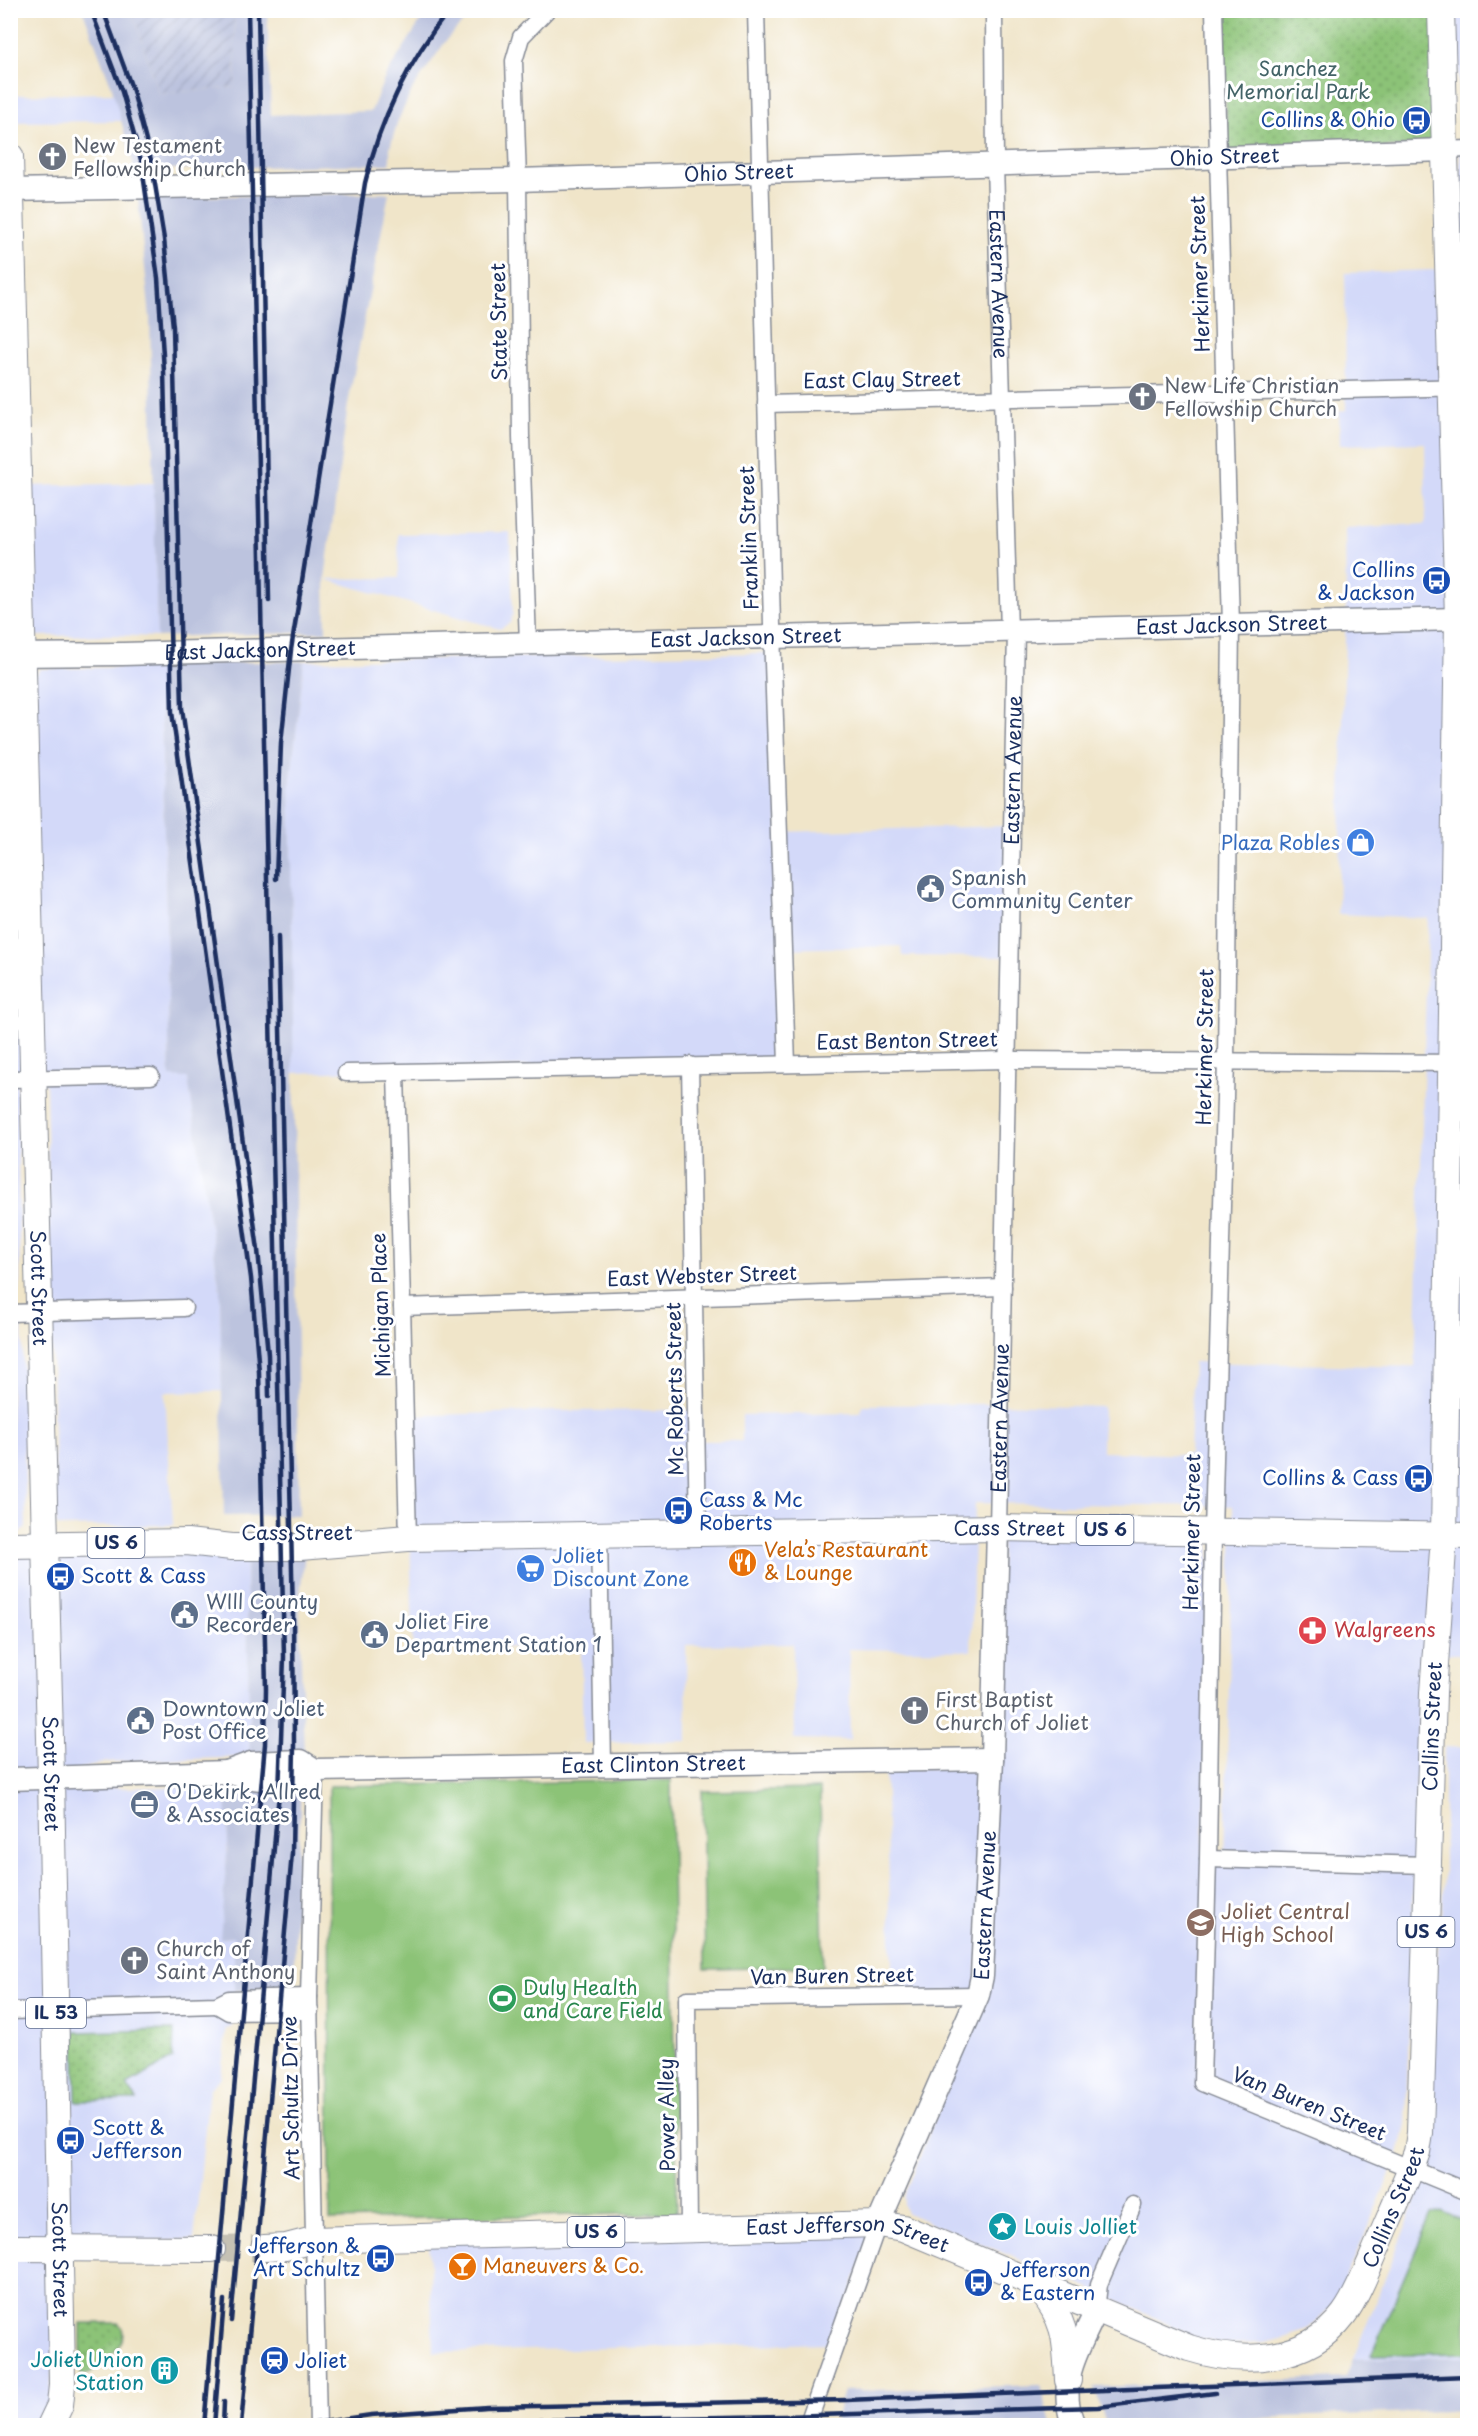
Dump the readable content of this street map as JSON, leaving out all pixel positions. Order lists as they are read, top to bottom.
{
  "streets": {
    "main road": [
      "Scott Street",
      "Cass Street",
      "US 6",
      "Collins Street",
      "IL 53",
      "East Jefferson Street"
    ],
    "street": [
      "Ohio Street",
      "Herkimer Street",
      "Eastern Avenue",
      "State Street",
      "East Clay Street",
      "Franklin Street",
      "East Jackson Street",
      "East Benton Street",
      "East Webster Street",
      "Michigan Place",
      "Mc Roberts Street",
      "East Clinton Street",
      "Van Buren Street",
      "Art Schultz Drive",
      "Power Alley"
    ]
  },
  "crossings": [
    ["Ohio Street", "Herkimer Street"],
    ["Ohio Street", "Eastern Avenue"],
    ["Ohio Street", "State Street"],
    ["Ohio Street", "Franklin Street"],
    ["Ohio Street", "Scott Street"],
    ["Ohio Street", "Collins Street"],
    ["Herkimer Street", "East Clay Street"],
    ["Herkimer Street", "East Jackson Street"],
    ["Herkimer Street", "East Benton Street"],
    ["Herkimer Street", "Cass Street"],
    ["Herkimer Street", "Van Buren Street"],
    ["Eastern Avenue", "East Clay Street"],
    ["Eastern Avenue", "East Jackson Street"],
    ["Eastern Avenue", "East Benton Street"],
    ["Eastern Avenue", "East Webster Street"],
    ["Eastern Avenue", "Cass Street"],
    ["Eastern Avenue", "East Clinton Street"],
    ["Eastern Avenue", "Van Buren Street"],
    ["Eastern Avenue", "East Jefferson Street"],
    ["State Street", "East Jackson Street"],
    ["East Clay Street", "Franklin Street"],
    ["East Clay Street", "Collins Street"],
    ["Franklin Street", "East Jackson Street"],
    ["Franklin Street", "East Benton Street"],
    ["East Jackson Street", "Scott Street"],
    ["East Jackson Street", "Collins Street"],
    ["East Benton Street", "Michigan Place"],
    ["East Benton Street", "Mc Roberts Street"],
    ["East Benton Street", "Collins Street"],
    ["East Webster Street", "Michigan Place"],
    ["East Webster Street", "Mc Roberts Street"],
    ["Scott Street", "Cass Street"],
    ["Scott Street", "East Clinton Street"],
    ["Michigan Place", "Cass Street"],
    ["Mc Roberts Street", "Cass Street"],
    ["Cass Street", "Collins Street"],
    ["Collins Street", "Van Buren Street"],
    ["Collins Street", "East Jefferson Street"],
    ["East Clinton Street", "Art Schultz Drive"],
    ["Van Buren Street", "Power Alley"],
    ["Art Schultz Drive", "East Jefferson Street"],
    ["Power Alley", "East Jefferson Street"]
  ],
  "parks": ["Sanchez Memorial Park"],
  "places": {
    "bus stop": [
      "Collins & Ohio",
      "Collins & Jackson",
      "Collins & Cass",
      "Cass & Mc Roberts",
      "Scott & Cass",
      "Scott & Jefferson",
      "Jefferson & Art Schultz",
      "Jefferson & Eastern"
    ],
    "church": [
      "New Testament Fellowship Church",
      "New Life Christian Fellowship Church",
      "First Baptist Church of Joliet",
      "Church of Saint Anthony"
    ],
    "shop": ["Plaza Robles"],
    "public building": [
      "Spanish Community Center",
      "WIll County Recorder",
      "Joliet Fire Department Station 1",
      "Downtown Joliet Post Office"
    ],
    "restaurant": ["Vela’s Restaurant & Lounge"],
    "supermarket": ["Joliet Discount Zone"],
    "pharmacy": ["Walgreens"],
    "office": ["O'Dekirk, Allred & Associates"],
    "school or university": ["Joliet Central High School"],
    "sports": ["Duly Health and Care Field"],
    "place": ["Louis Jolliet"],
    "bar": ["Maneuvers & Co."],
    "station": ["Joliet"],
    "building": ["Joliet Union Station"]
  }
}
